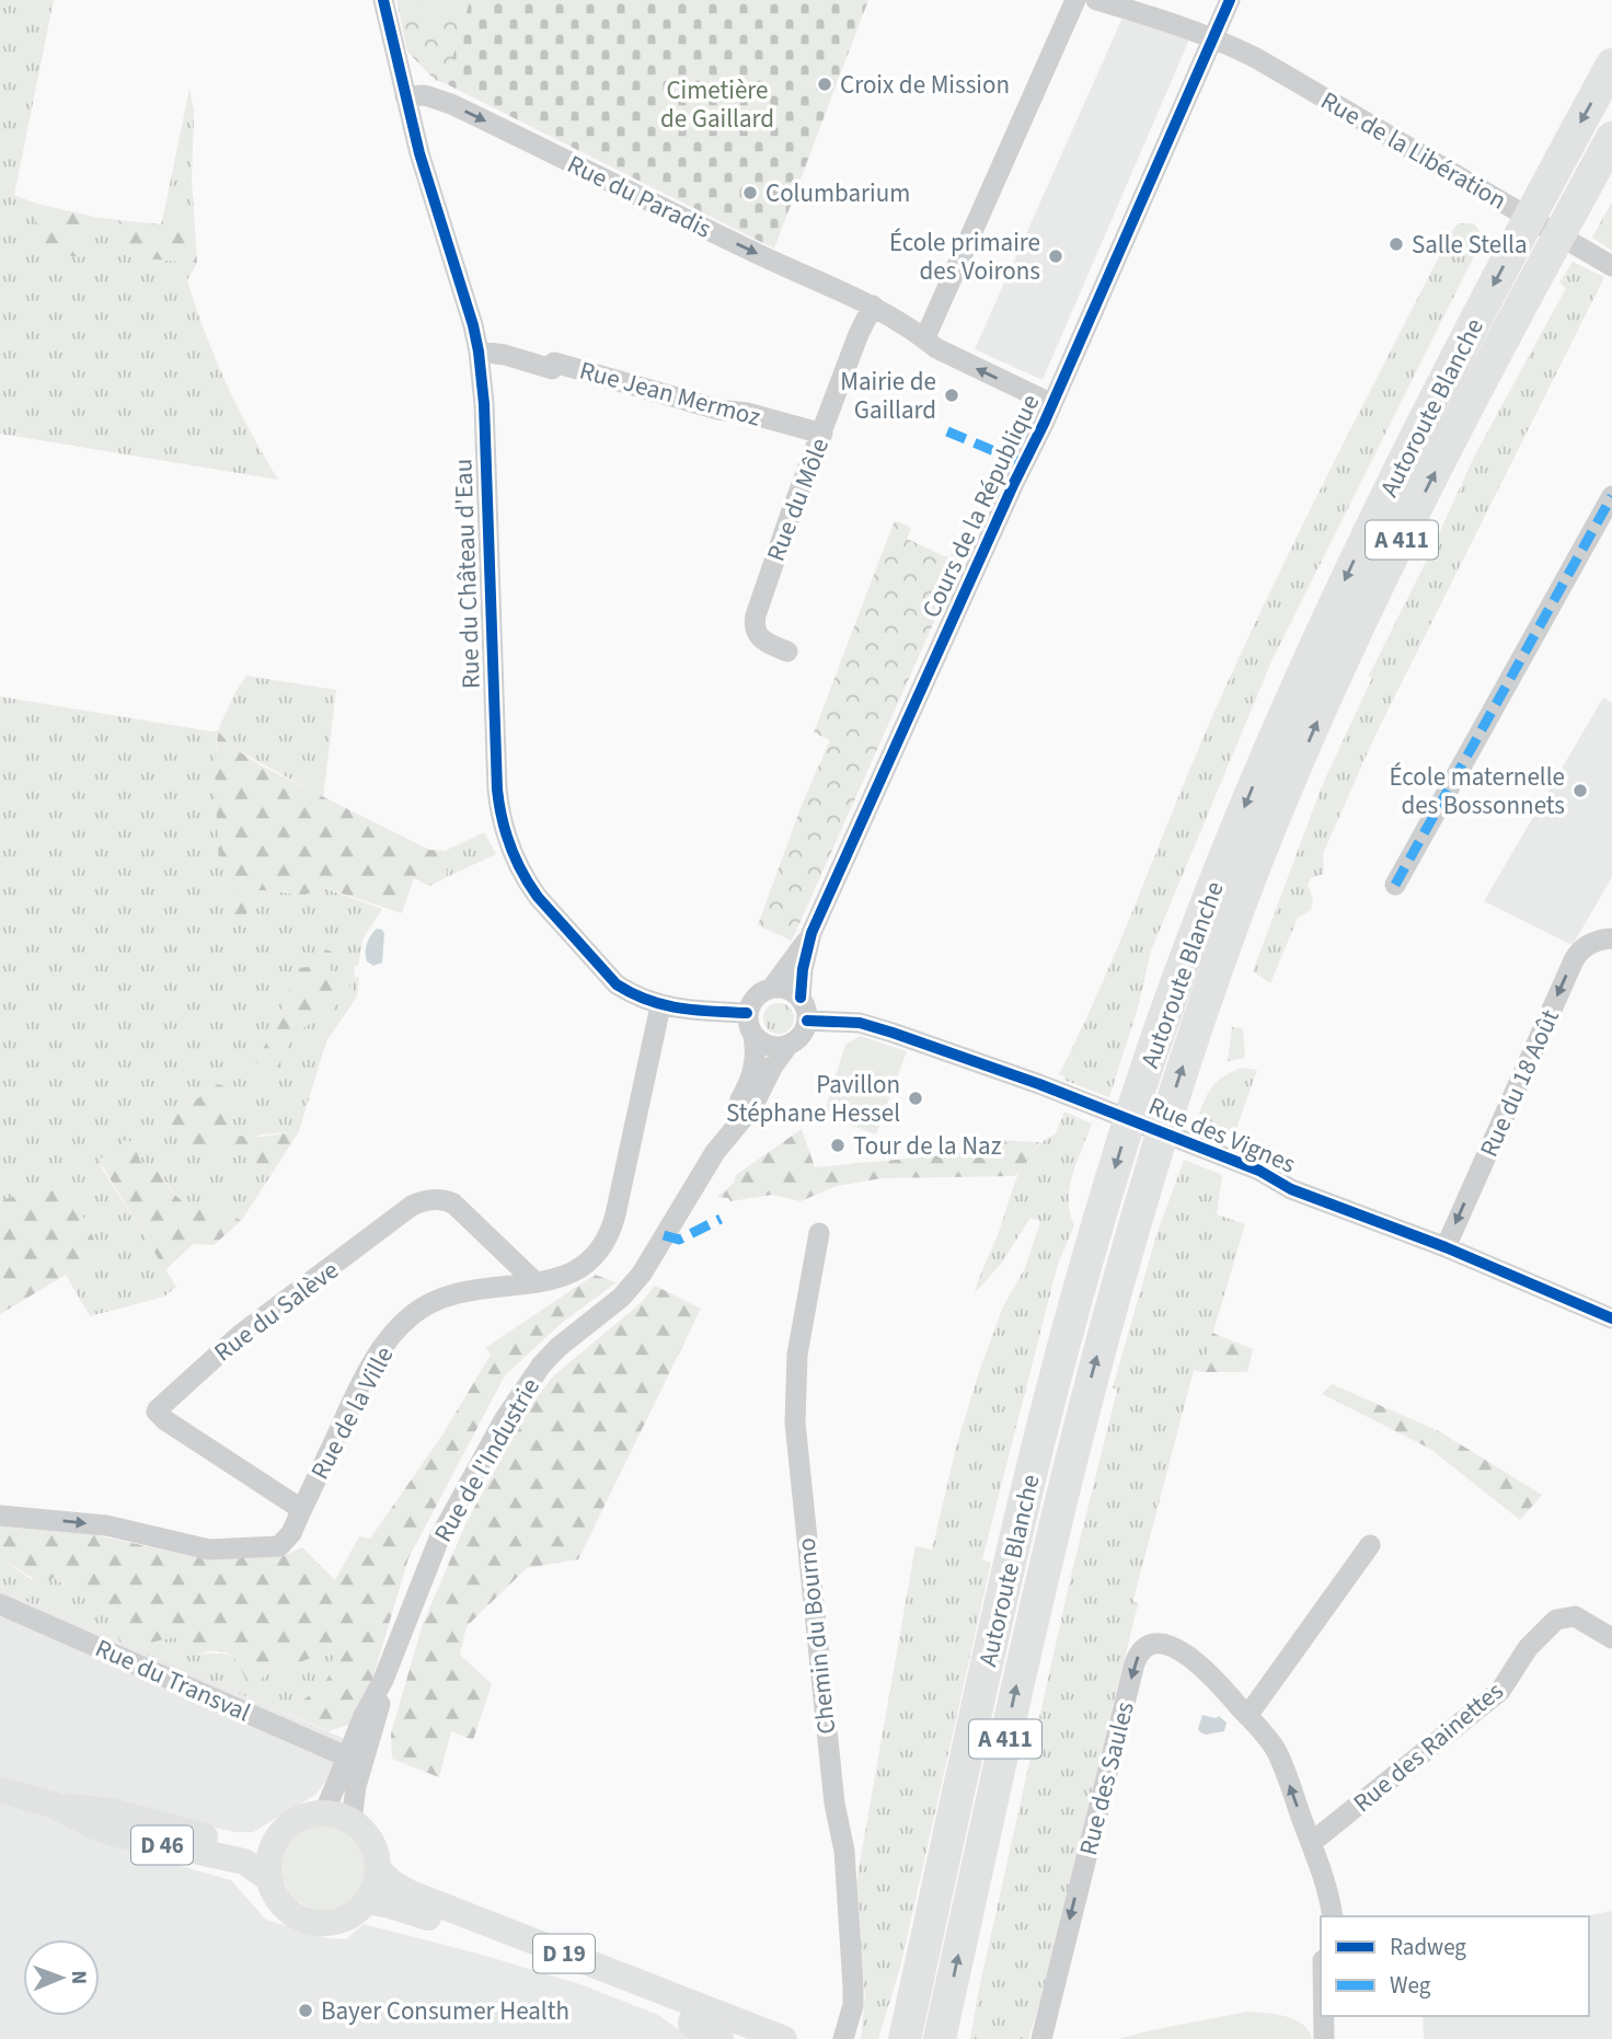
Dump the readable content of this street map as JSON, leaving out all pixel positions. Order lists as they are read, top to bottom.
{
  "streets": {
    "highway": ["Autoroute Blanche", "A 411"],
    "main road": ["D 46", "D 19"],
    "street": [
      "Rue de la Libération",
      "Rue du Paradis",
      "Rue Jean Mermoz",
      "Rue du Môle",
      "Cours de la République",
      "Rue du Château d'Eau",
      "Rue du 18 Août",
      "Rue des Vignes",
      "Rue du Salève",
      "Rue de la Ville",
      "Rue de l'Industrie",
      "Chemin du Bourno",
      "Rue du Transval",
      "Rue des Rainettes",
      "Rue des Saules"
    ]
  },
  "crossings": [
    ["Rue de la Libération", "Cours de la République"],
    ["Rue du Paradis", "Rue du Môle"],
    ["Rue du Paradis", "Rue du Château d'Eau"],
    ["Rue Jean Mermoz", "Rue du Môle"],
    ["Rue Jean Mermoz", "Rue du Château d'Eau"],
    ["Cours de la République", "Rue du Château d'Eau"],
    ["Cours de la République", "Rue des Vignes"],
    ["Cours de la République", "Rue de l'Industrie"],
    ["Rue du Château d'Eau", "Rue des Vignes"],
    ["Rue du Château d'Eau", "Rue de la Ville"],
    ["Rue du Château d'Eau", "Rue de l'Industrie"],
    ["Rue du 18 Août", "Rue des Vignes"],
    ["Rue des Vignes", "Rue de l'Industrie"],
    ["Rue du Salève", "Rue de la Ville"],
    ["Rue de l'Industrie", "Rue du Transval"],
    ["Rue de l'Industrie", "D 46"],
    ["Rue de l'Industrie", "D 19"],
    ["Rue des Rainettes", "Rue des Saules"],
    ["D 46", "D 19"]
  ],
  "one_way": ["Rue du Paradis", "Rue du 18 Août"],
  "parks": ["Cimetière de Gaillard"],
  "places": [
    "Croix de Mission",
    "Columbarium",
    "Salle Stella",
    "École primaire des Voirons",
    "Mairie de Gaillard",
    "École maternelle des Bossonnets",
    "Pavillon Stéphane Hessel",
    "Tour de la Naz",
    "Bayer Consumer Health"
  ],
  "legend": ["Radweg", "Weg"],
  "north": "right"
}
